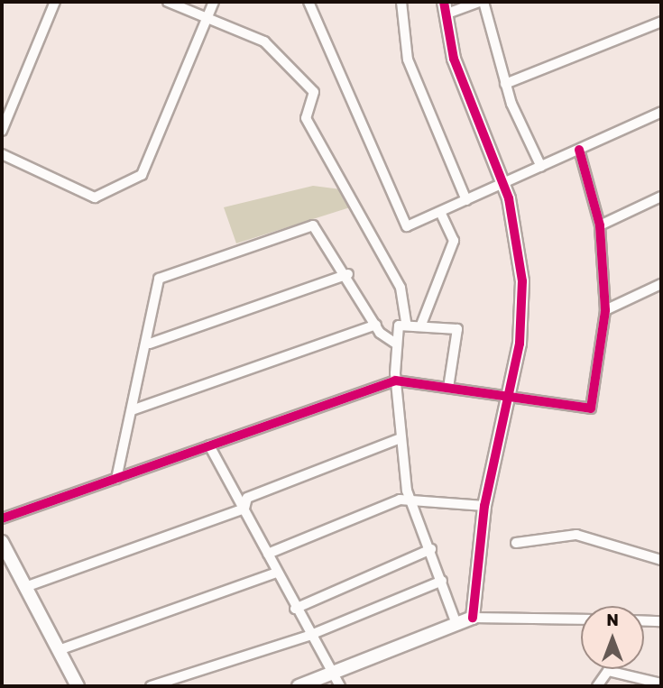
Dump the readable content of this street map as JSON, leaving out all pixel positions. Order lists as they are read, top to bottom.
{
  "north": "top"
}
